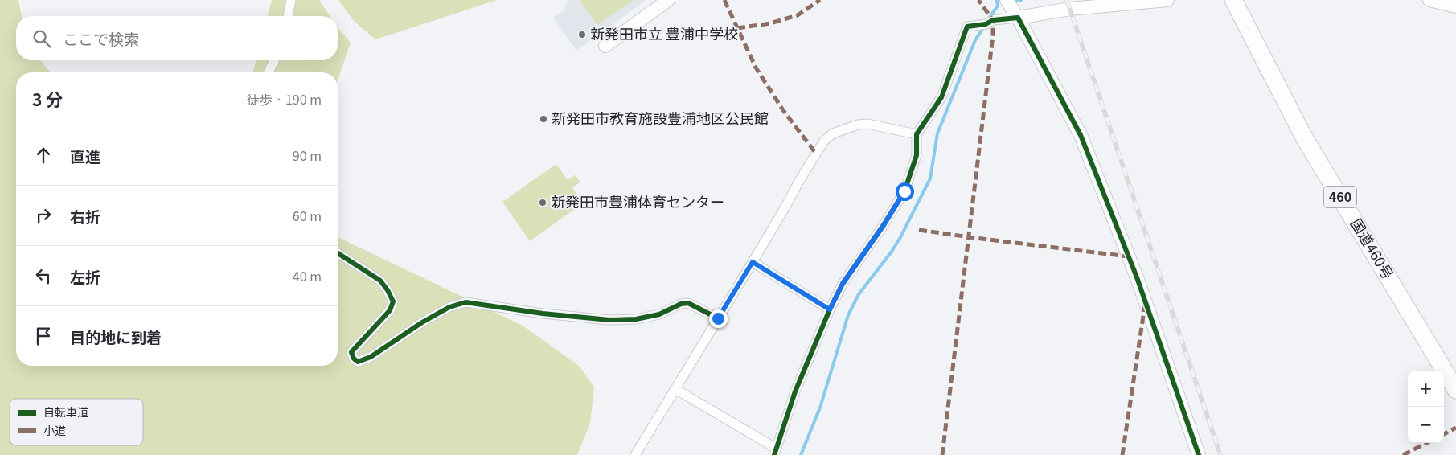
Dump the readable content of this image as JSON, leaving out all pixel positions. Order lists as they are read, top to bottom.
{
  "streets": {
    "highway": ["460", "国道460号"]
  },
  "places": ["新発田市立 豊浦中学校", "新発田市教育施設豊浦地区公民館", "新発田市豊浦体育センター"],
  "legend": ["自転車道", "小道"],
  "page": {
    "search": "ここで検索",
    "heading": ["3 分", "徒歩 · 190 m"],
    "list": [
      ["直進", "90 m"],
      ["右折", "60 m"],
      ["左折", "40 m"],
      "目的地に到着"
    ],
    "map_buttons": ["+", "−"]
  }
}
